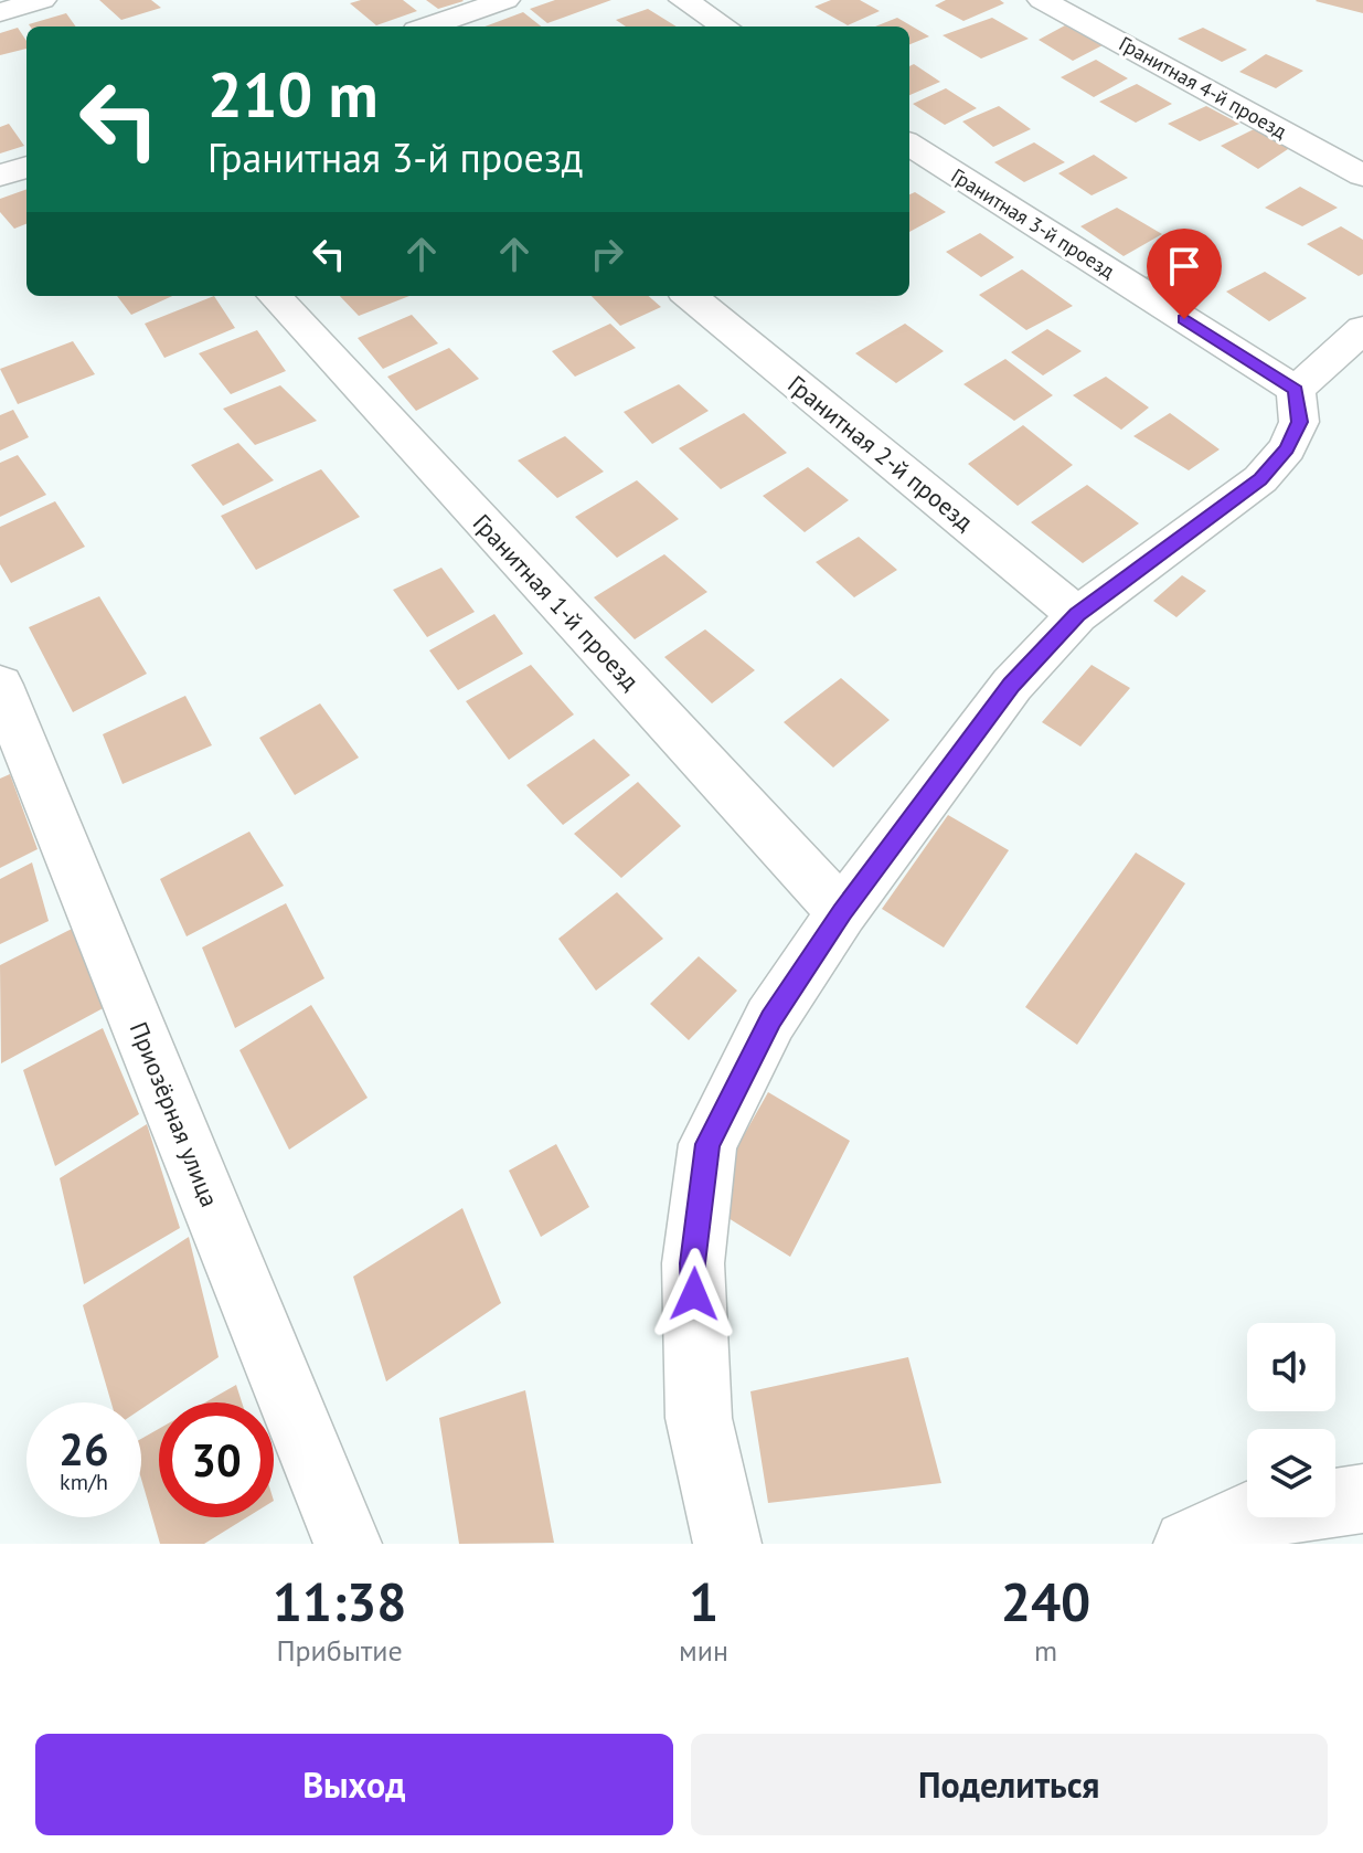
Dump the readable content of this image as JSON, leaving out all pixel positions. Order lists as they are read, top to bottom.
{
  "streets": {
    "street": [
      "Гранитная 4-й проезд",
      "Гранитная 3-й проезд",
      "Гранитная 2-й проезд",
      "Гранитная 1-й проезд",
      "Приозёрная улица"
    ]
  },
  "page": {
    "turn": ["210 m", "Гранитная 3-й проезд"],
    "speed": "26 km/h",
    "limit": "30",
    "eta": [
      "11:38",
      "Прибытие",
      "1",
      "мин",
      "240",
      "m"
    ],
    "buttons": ["Выход", "Поделиться"]
  }
}
